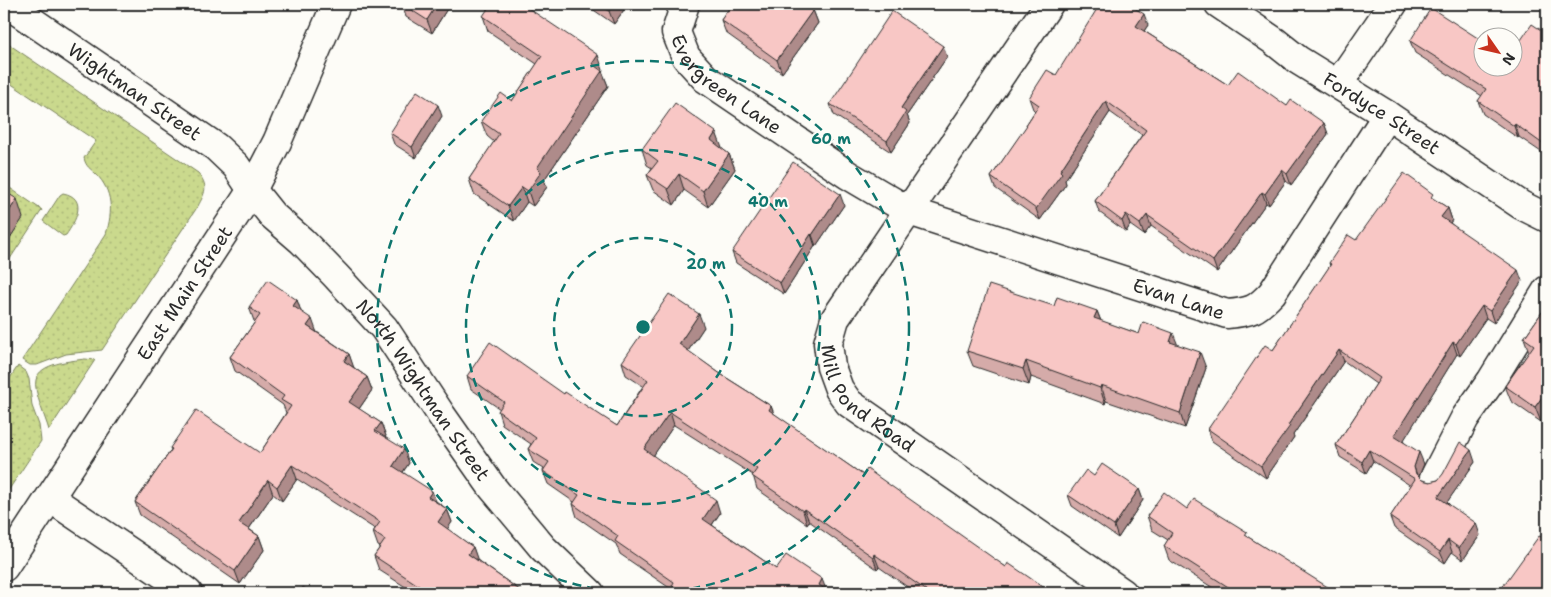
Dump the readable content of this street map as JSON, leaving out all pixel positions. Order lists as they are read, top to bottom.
{
  "streets": {
    "street": [
      "Evergreen Lane",
      "Wightman Street",
      "Fordyce Street",
      "East Main Street",
      "Evan Lane",
      "North Wightman Street",
      "Mill Pond Road"
    ]
  },
  "crossings": [
    ["Evergreen Lane", "Evan Lane"],
    ["Evergreen Lane", "Mill Pond Road"],
    ["Wightman Street", "East Main Street"],
    ["Wightman Street", "North Wightman Street"],
    ["Fordyce Street", "Evan Lane"],
    ["East Main Street", "North Wightman Street"],
    ["Evan Lane", "Mill Pond Road"]
  ],
  "north": "bottom right",
  "rings": ["60 m", "40 m", "20 m"]
}
